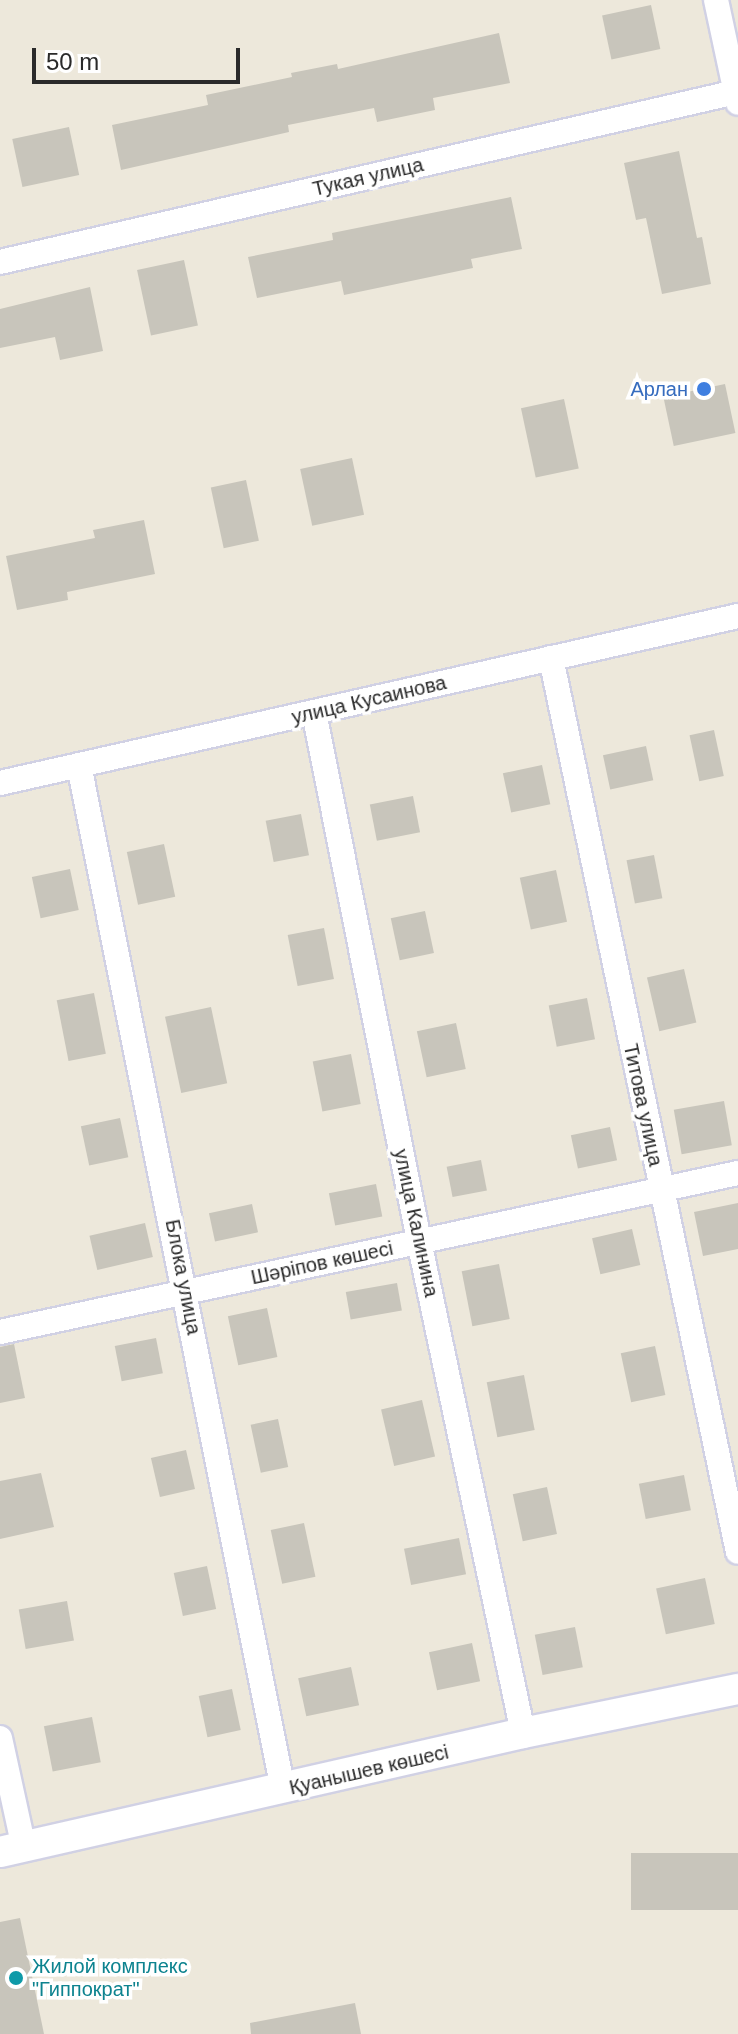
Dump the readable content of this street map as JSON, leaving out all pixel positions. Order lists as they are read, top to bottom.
{
  "streets": {
    "street": [
      "Тукая улица",
      "улица Кусаинова",
      "Титова улица",
      "улица Калинина",
      "Шәріпов көшесі",
      "Блока улица",
      "Қуанышев көшесі"
    ]
  },
  "crossings": [
    ["улица Кусаинова", "Титова улица"],
    ["улица Кусаинова", "улица Калинина"],
    ["улица Кусаинова", "Блока улица"],
    ["Титова улица", "Шәріпов көшесі"],
    ["улица Калинина", "Шәріпов көшесі"],
    ["улица Калинина", "Қуанышев көшесі"],
    ["Шәріпов көшесі", "Блока улица"],
    ["Блока улица", "Қуанышев көшесі"]
  ],
  "places": ["Арлан", "Жилой комплекс \"Гиппократ\""],
  "scale_bar": "50 m"
}
